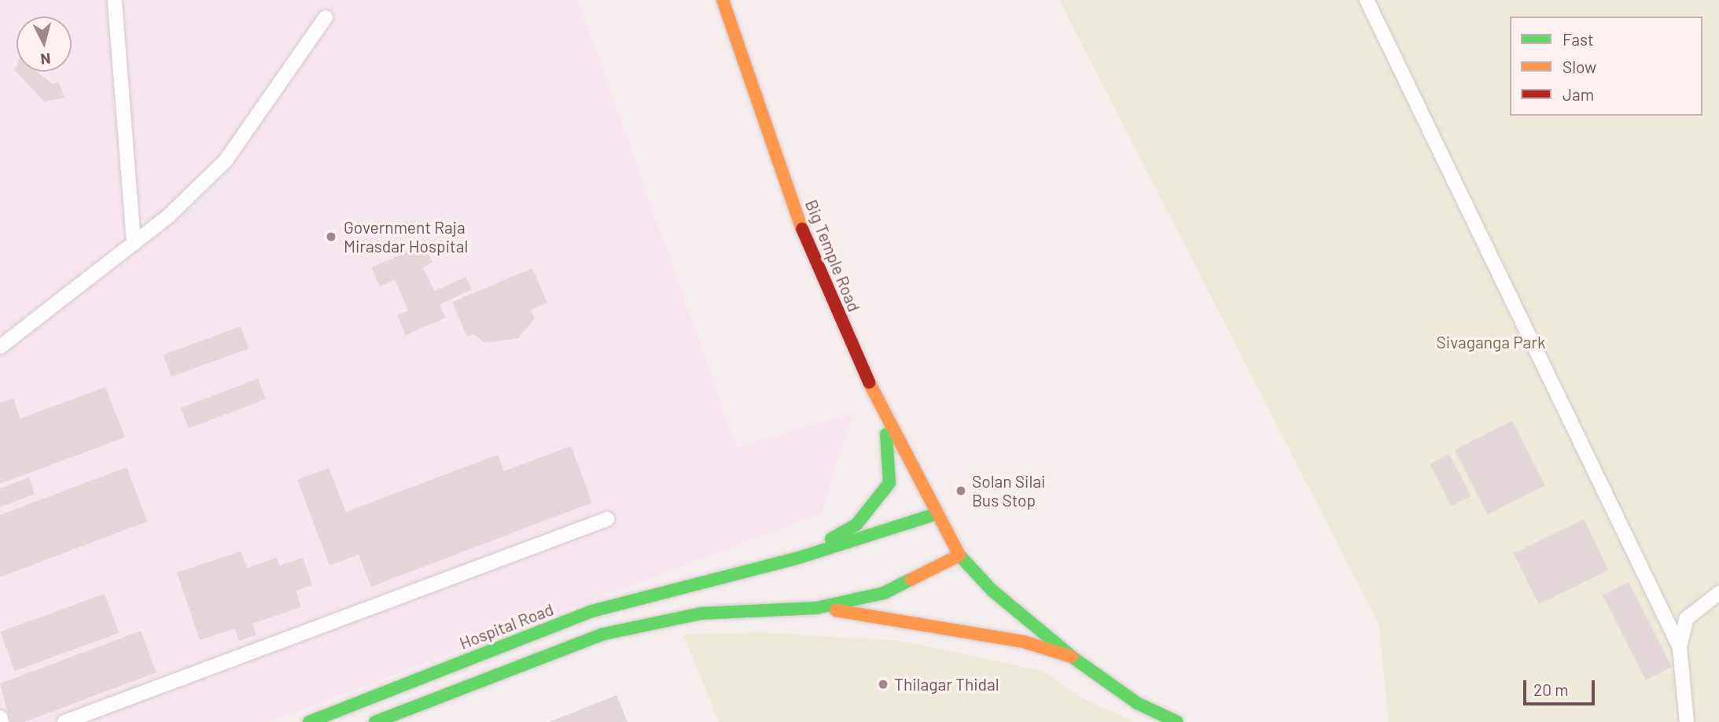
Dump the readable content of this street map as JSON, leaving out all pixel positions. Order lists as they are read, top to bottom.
{
  "streets": {
    "main road": ["Big Temple Road", "Hospital Road"]
  },
  "parks": ["Sivaganga Park"],
  "places": ["Government Raja Mirasdar Hospital", "Solan Silai Bus Stop", "Thilagar Thidal"],
  "legend": ["Fast", "Slow", "Jam"],
  "scale_bar": "20 m",
  "north": "bottom"
}
